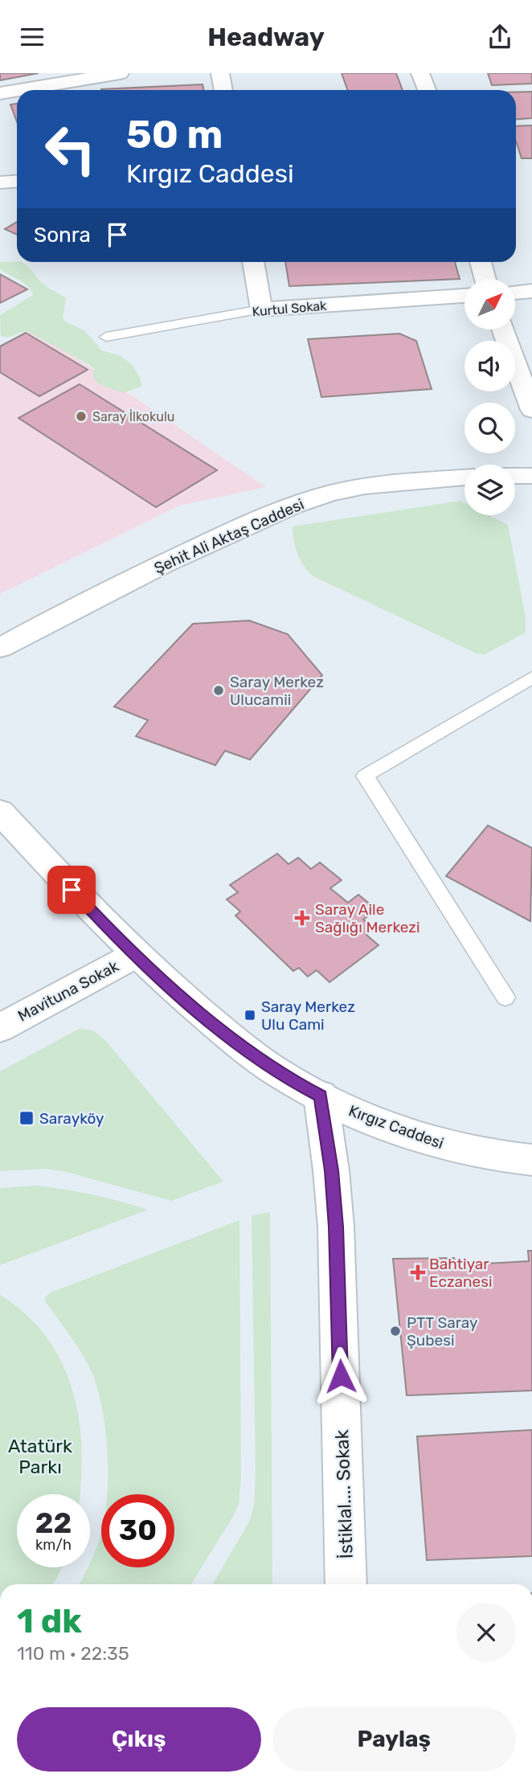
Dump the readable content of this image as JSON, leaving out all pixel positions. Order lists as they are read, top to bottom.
{
  "streets": {
    "street": [
      "Kurtul Sokak",
      "Şehit Ali Aktaş Caddesi",
      "Mavituna Sokak",
      "Kırgız Caddesi",
      "İstiklal.... Sokak"
    ]
  },
  "crossings": [
    ["Mavituna Sokak", "Kırgız Caddesi"],
    ["Kırgız Caddesi", "İstiklal.... Sokak"]
  ],
  "parks": ["Atatürk Parkı"],
  "places": {
    "other": ["Saray İlkokulu", "Saray Merkez Ulucamii", "PTT Saray Şubesi"],
    "health": ["Saray Aile Sağlığı Merkezi", "Bahtiyar Eczanesi"],
    "transit": ["Saray Merkez Ulu Cami", "Sarayköy"]
  },
  "north": "top right",
  "page": {
    "header": "Headway",
    "turn": ["50 m", "Kırgız Caddesi"],
    "then": "Sonra",
    "speed": "22 km/h",
    "limit": "30",
    "heading": ["1 dk", "110 m · 22:35"],
    "buttons": ["Çıkış", "Paylaş"]
  }
}
